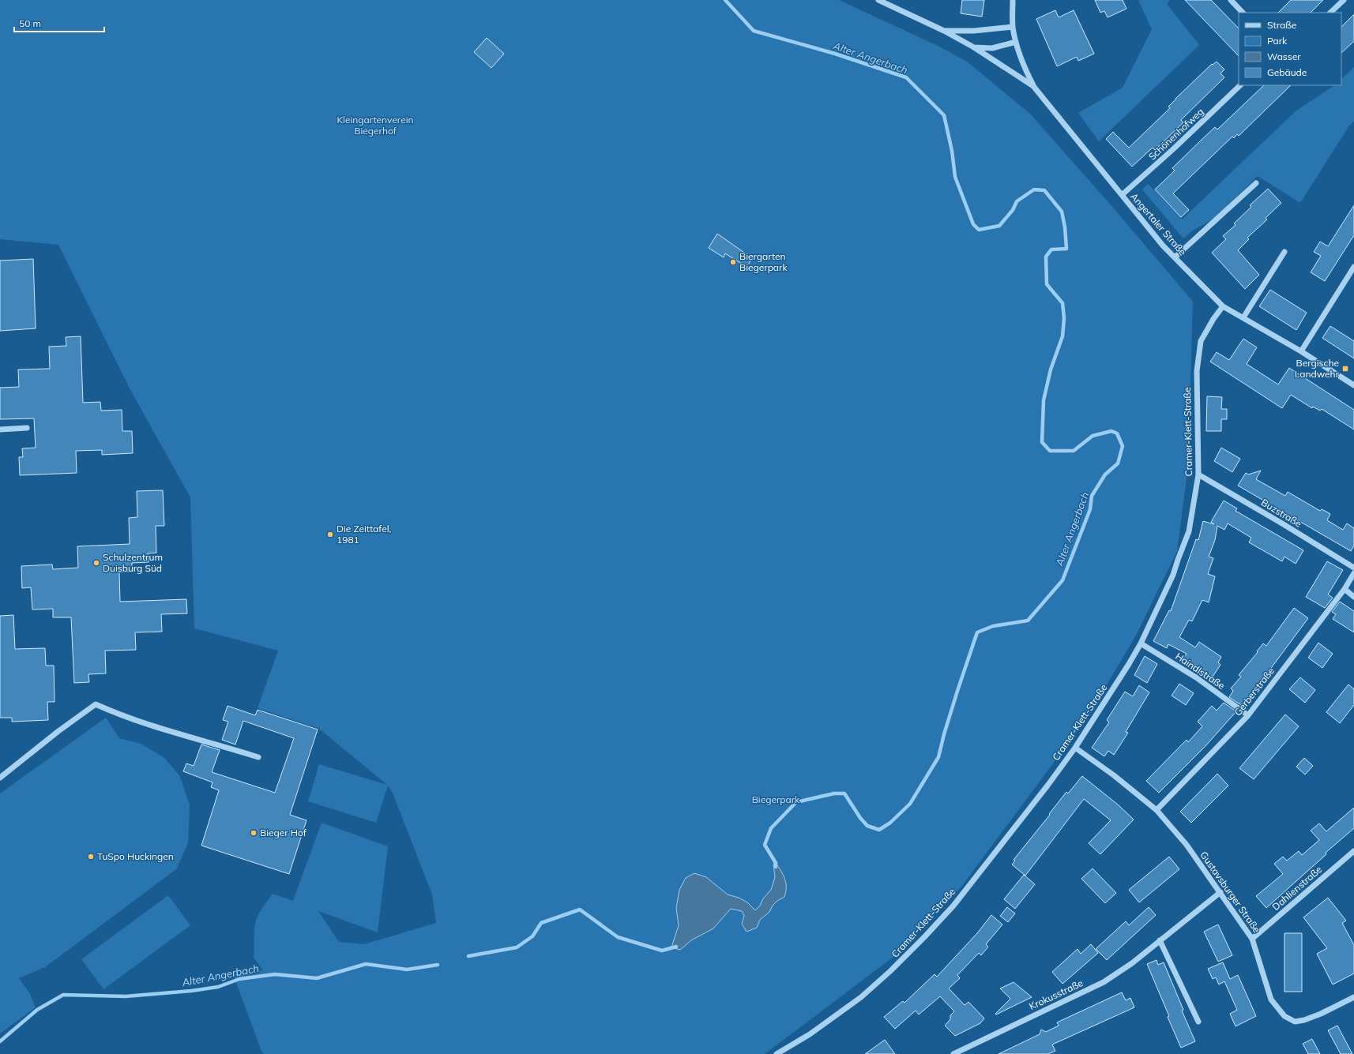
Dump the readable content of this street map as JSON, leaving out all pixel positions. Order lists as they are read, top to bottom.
{
  "streets": {
    "street": [
      "Schönenhofweg",
      "Angertaler Straße",
      "Cramer-Klett-Straße",
      "Buzstraße",
      "Haindlstraße",
      "Gerberstraße",
      "Dahlienstraße",
      "Gustavsburger Straße",
      "Krokusstraße"
    ]
  },
  "crossings": [
    ["Schönenhofweg", "Angertaler Straße"],
    ["Angertaler Straße", "Cramer-Klett-Straße"],
    ["Cramer-Klett-Straße", "Buzstraße"],
    ["Cramer-Klett-Straße", "Haindlstraße"],
    ["Cramer-Klett-Straße", "Gustavsburger Straße"],
    ["Haindlstraße", "Gerberstraße"],
    ["Gerberstraße", "Gustavsburger Straße"],
    ["Dahlienstraße", "Gustavsburger Straße"],
    ["Gustavsburger Straße", "Krokusstraße"]
  ],
  "water": ["Alter Angerbach"],
  "parks": ["Kleingartenverein Biegerhof", "Biegerpark"],
  "places": {
    "other": [
      "Biergarten Biegerpark",
      "Die Zeittafel, 1981",
      "Schulzentrum Duisburg Süd",
      "Bieger Hof",
      "TuSpo Huckingen"
    ],
    "transit": ["Bergische Landwehr"]
  },
  "legend": [
    "Straße",
    "Park",
    "Wasser",
    "Gebäude"
  ],
  "scale_bar": "50 m"
}
